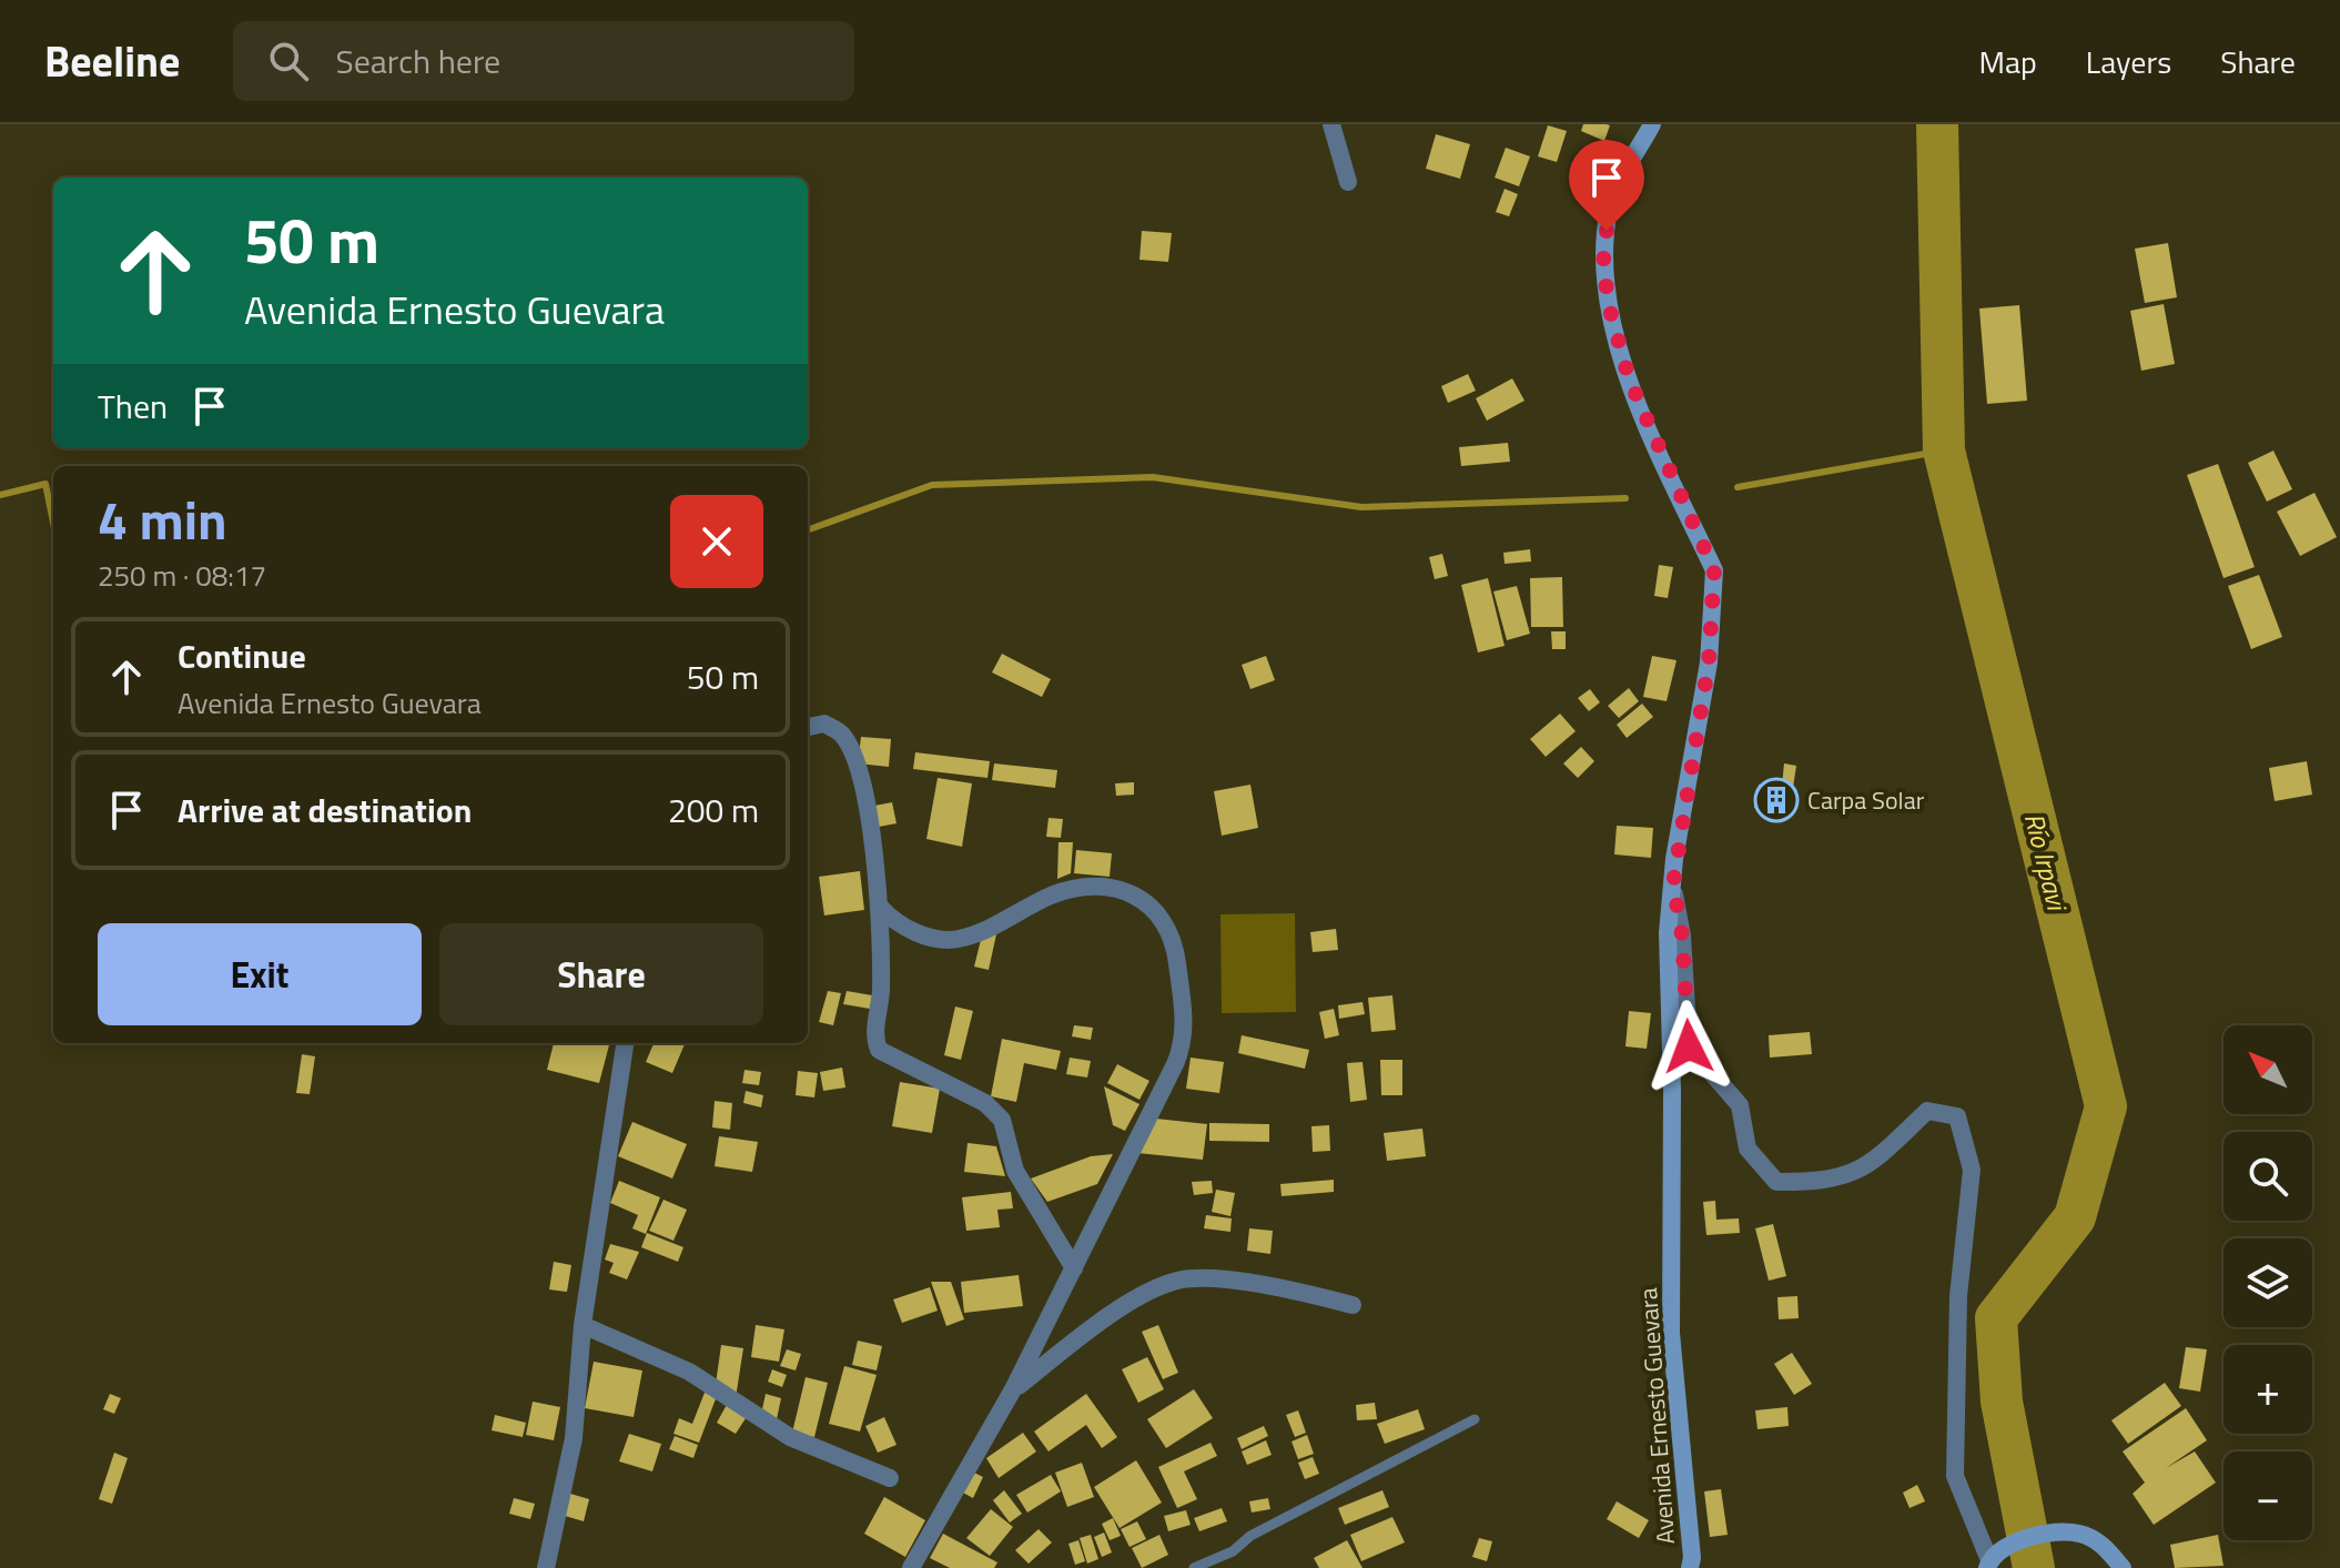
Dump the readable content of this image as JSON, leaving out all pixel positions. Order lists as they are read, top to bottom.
{
  "streets": {
    "main road": ["Avenida Ernesto Guevara"]
  },
  "water": ["Río Irpavi"],
  "places": {
    "building": ["Carpa Solar"]
  },
  "north": "top left",
  "page": {
    "header": "Beeline",
    "search": "Search here",
    "nav": ["Map", "Layers", "Share"],
    "turn": ["50 m", "Avenida Ernesto Guevara"],
    "then": "Then",
    "heading": ["4 min", "250 m · 08:17"],
    "list": [
      {
        "name": "Continue",
        "note": "Avenida Ernesto Guevara",
        "value": "50 m"
      },
      {
        "name": "Arrive at destination",
        "value": "200 m"
      }
    ],
    "buttons": ["Exit", "Share"],
    "map_buttons": ["+", "−"]
  }
}
